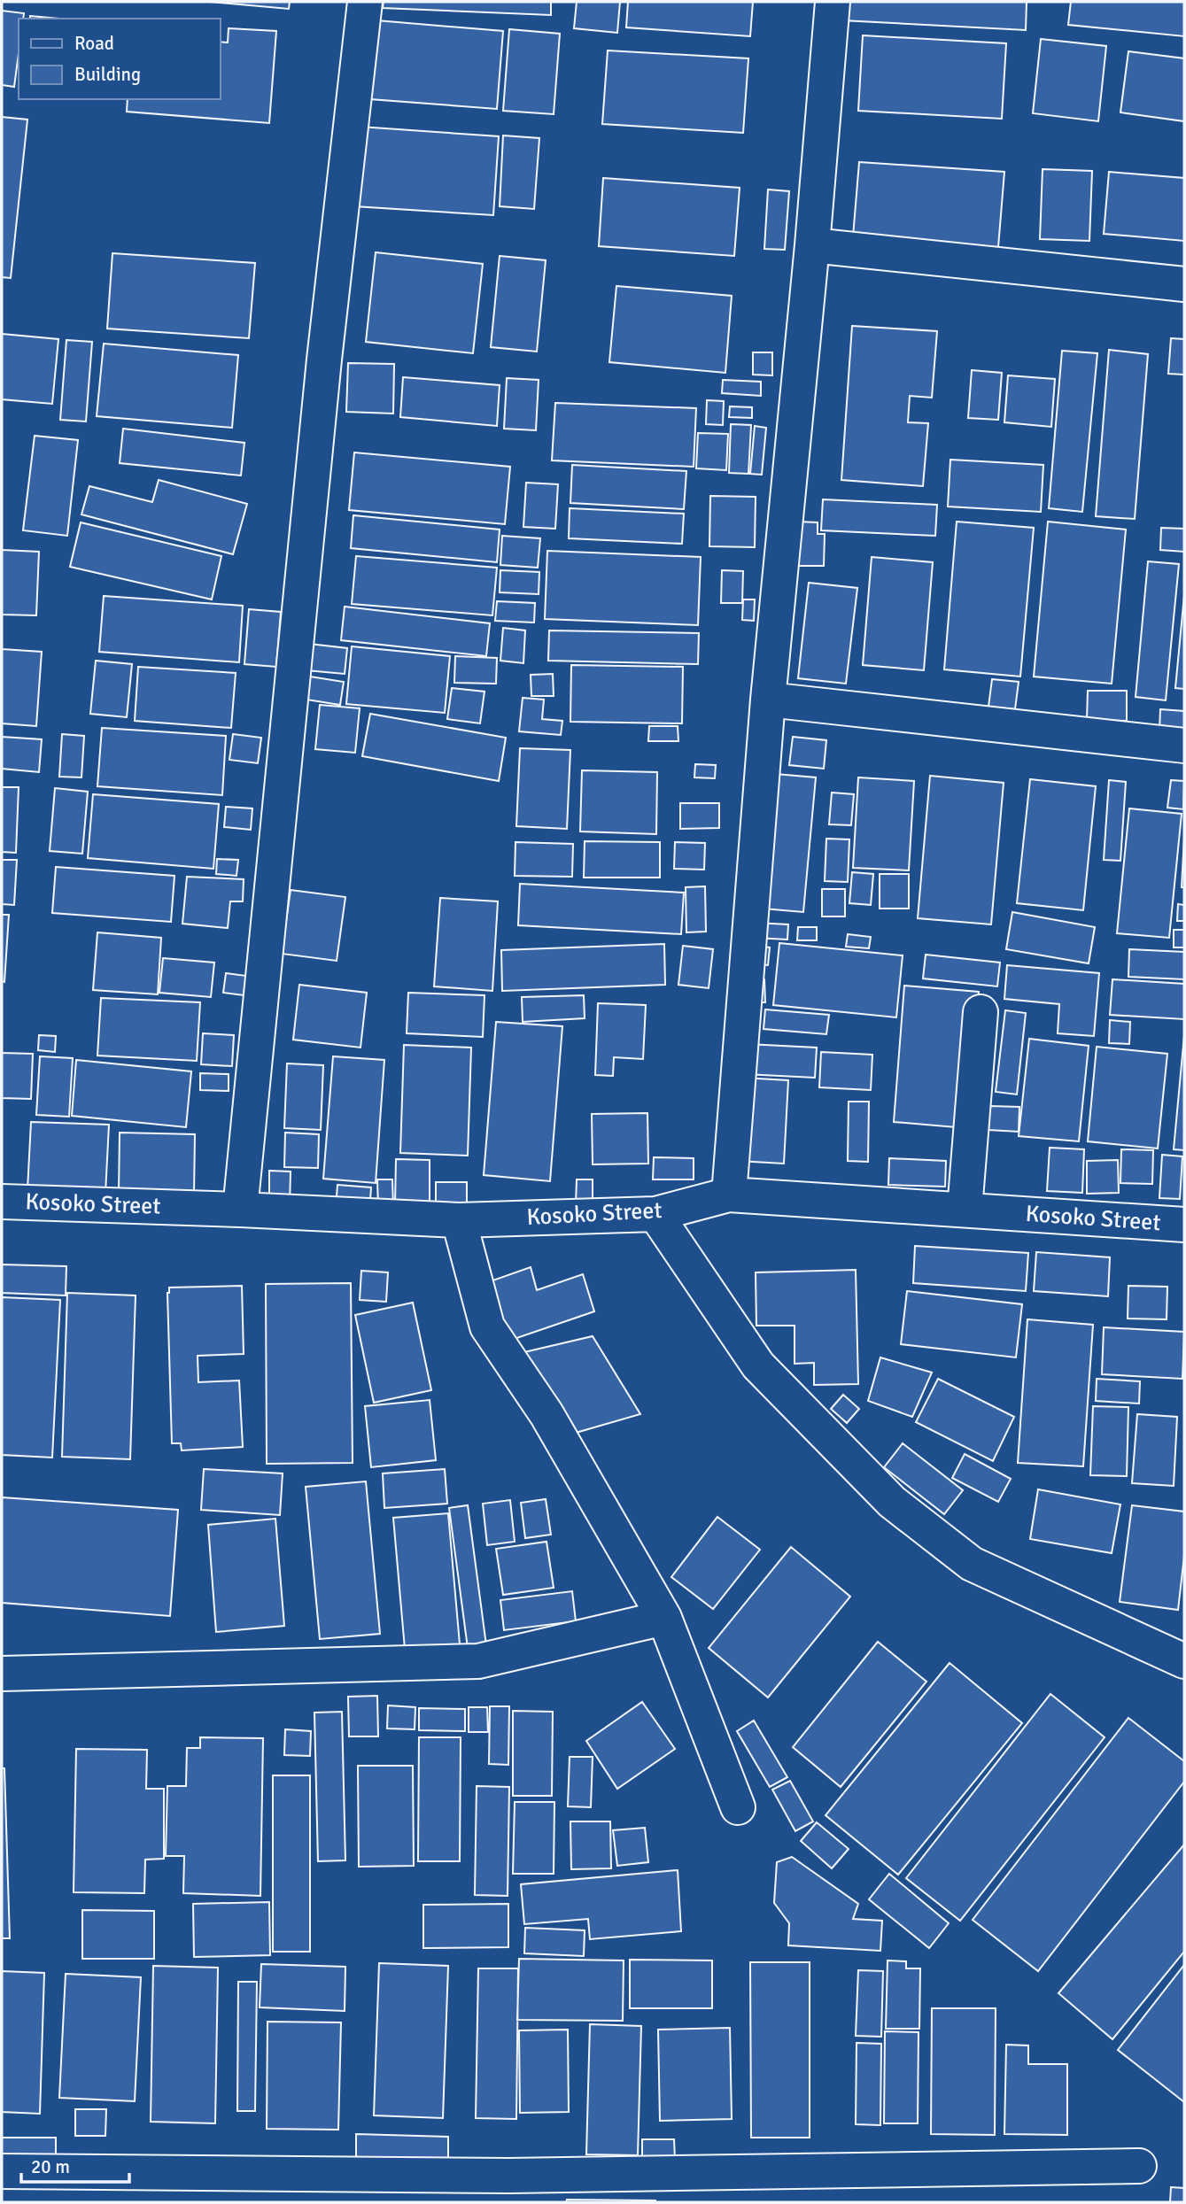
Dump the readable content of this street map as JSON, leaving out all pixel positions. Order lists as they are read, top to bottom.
{
  "streets": {
    "street": ["Kosoko Street"]
  },
  "legend": ["Road", "Building"],
  "scale_bar": "20 m"
}
